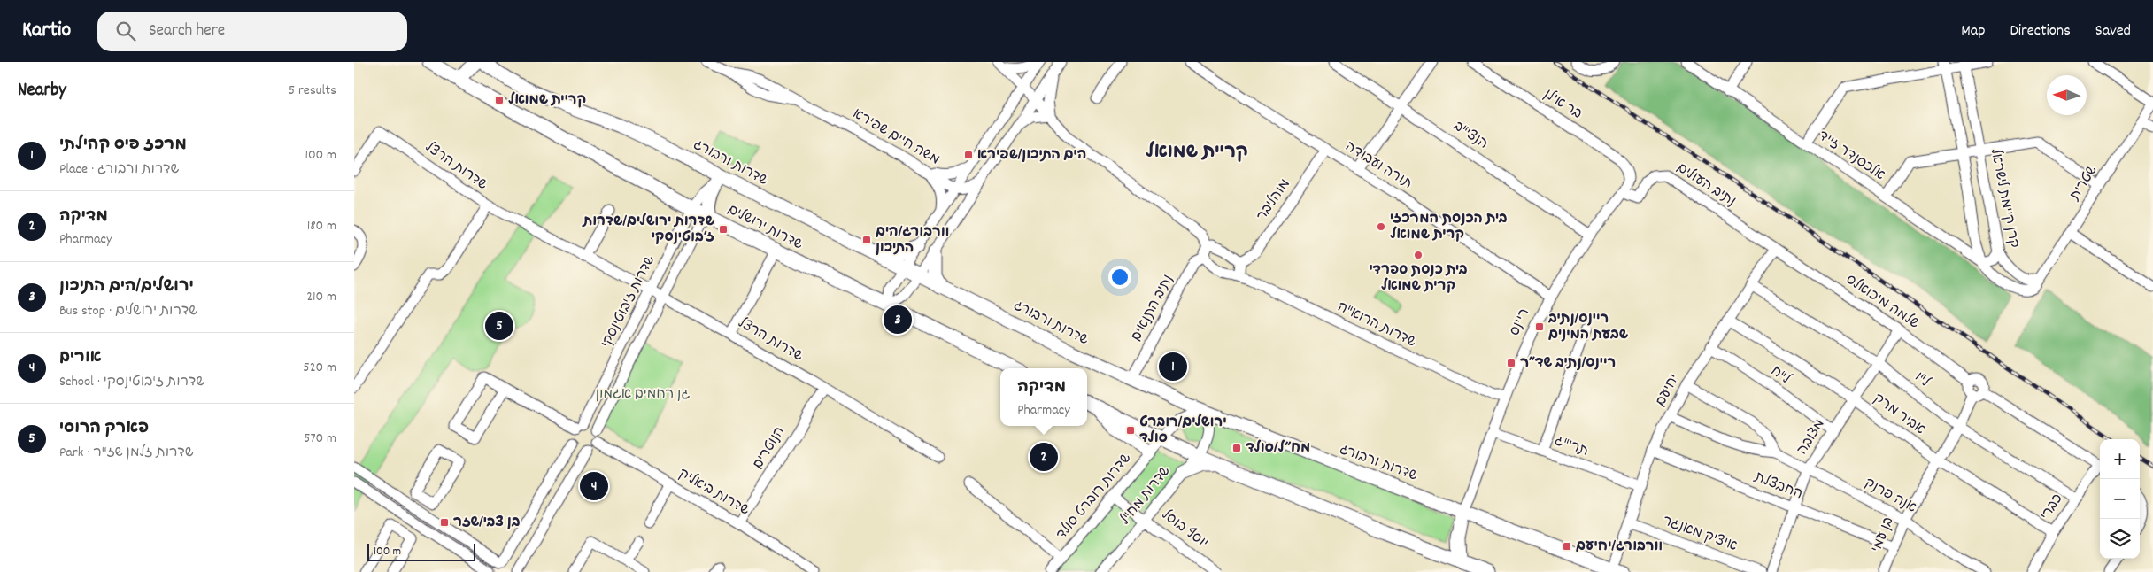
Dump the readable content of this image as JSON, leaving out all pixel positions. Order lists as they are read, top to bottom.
{
  "streets": {
    "main road": ["שדרות ורבורג", "שדרות ירושלים", "ריינס"],
    "street": [
      "בר אילן",
      "הנצי\"ב",
      "משה חיים שפירא",
      "אלכסנדר זייד",
      "תורה ועבודה",
      "שדרות הרצל",
      "שטרית",
      "נתיב העולים",
      "קרן קיימת לישראל",
      "מוהליבר",
      "שדרות ז'בוטינסקי",
      "שלמה מיכואלס",
      "נתיב התנאים",
      "שדרות הרוא\"ה",
      "ל\"ח",
      "ל\"ו",
      "יחיעם",
      "אביר מרק",
      "מצובה",
      "תרי\"ג",
      "הנוטרים",
      "החבצלת",
      "שדרות ביאליק",
      "שדרות מח\"ל",
      "אנה פרנק",
      "שדרות רוברט סולד",
      "כברי",
      "יוסף בוסל",
      "איציק מאנגר",
      "בן עמי"
    ]
  },
  "crossings": [
    ["בר אילן", "ריינס"],
    ["הנצי\"ב", "ריינס"],
    ["שדרות ורבורג", "שדרות ז'בוטינסקי"],
    ["שדרות ורבורג", "נתיב התנאים"],
    ["שדרות ורבורג", "ריינס"],
    ["שדרות ורבורג", "שדרות מח\"ל"],
    ["שדרות ורבורג", "שדרות רוברט סולד"],
    ["תורה ועבודה", "מוהליבר"],
    ["תורה ועבודה", "ריינס"],
    ["שדרות הרצל", "שדרות ז'בוטינסקי"],
    ["שדרות הרצל", "הנוטרים"],
    ["שטרית", "קרן קיימת לישראל"],
    ["נתיב העולים", "שלמה מיכואלס"],
    ["נתיב העולים", "ריינס"],
    ["נתיב העולים", "יחיעם"],
    ["שדרות ירושלים", "שדרות ז'בוטינסקי"],
    ["שדרות ז'בוטינסקי", "שדרות ביאליק"],
    ["שלמה מיכואלס", "יחיעם"],
    ["שלמה מיכואלס", "מצובה"],
    ["שלמה מיכואלס", "בן עמי"],
    ["נתיב התנאים", "שדרות הרוא\"ה"],
    ["ריינס", "שדרות הרוא\"ה"],
    ["ריינס", "תרי\"ג"],
    ["ל\"ח", "יחיעם"],
    ["ל\"ח", "מצובה"],
    ["ל\"ו", "יחיעם"],
    ["ל\"ו", "מצובה"],
    ["ל\"ו", "כברי"],
    ["ל\"ו", "בן עמי"],
    ["יחיעם", "אביר מרק"],
    ["יחיעם", "תרי\"ג"],
    ["יחיעם", "החבצלת"],
    ["יחיעם", "אנה פרנק"],
    ["יחיעם", "איציק מאנגר"],
    ["אביר מרק", "מצובה"],
    ["אביר מרק", "כברי"],
    ["אביר מרק", "בן עמי"],
    ["מצובה", "החבצלת"],
    ["מצובה", "אנה פרנק"],
    ["הנוטרים", "שדרות ביאליק"],
    ["החבצלת", "בן עמי"],
    ["שדרות מח\"ל", "שדרות רוברט סולד"],
    ["שדרות מח\"ל", "יוסף בוסל"],
    ["אנה פרנק", "בן עמי"],
    ["שדרות רוברט סולד", "יוסף בוסל"]
  ],
  "districts": ["קריית שמואל"],
  "parks": ["גן רחמים אגמון"],
  "places": {
    "transit": [
      "קריית שמואל",
      "הים התיכון/שפירא",
      "שדרות ירושלים/שדרות ז׳בוטינסקי",
      "וורבורג/הים התיכון",
      "ריינס/נתיב שבעת המינים",
      "ריינס/נתיב שד״ר",
      "ירושלים/רוברט סולד",
      "מח״ל/סולד",
      "בן צבי/שזר",
      "וורבורג/יחיעם"
    ],
    "other": ["בית הכנסת המרכזי קרית שמואל", "בית כנסת ספרדי קרית שמואל"]
  },
  "scale_bar": "100 m",
  "north": "left",
  "page": {
    "header": "Kartio",
    "search": "Search here",
    "nav": ["Map", "Directions", "Saved"],
    "heading": ["Nearby", "5 results"],
    "list": [
      {
        "mark": "1",
        "name": "מרכז פיס קהילתי",
        "note": "Place · שדרות ורבורג",
        "value": "100 m"
      },
      {
        "mark": "2",
        "name": "מדיקה",
        "note": "Pharmacy",
        "value": "180 m"
      },
      {
        "mark": "3",
        "name": "ירושלים/הים התיכון",
        "note": "Bus stop · שדרות ירושלים",
        "value": "210 m"
      },
      {
        "mark": "4",
        "name": "אורים",
        "note": "School · שדרות ז'בוטינסקי",
        "value": "520 m"
      },
      {
        "mark": "5",
        "name": "פארק הרוסי",
        "note": "Park · שדרות זלמן שז\"ר",
        "value": "570 m"
      }
    ],
    "pins": [
      "3",
      "5",
      "1",
      "2",
      "4"
    ],
    "popup": ["מדיקה", "Pharmacy"],
    "map_buttons": ["+", "−"],
    "scale": "100 m"
  }
}
